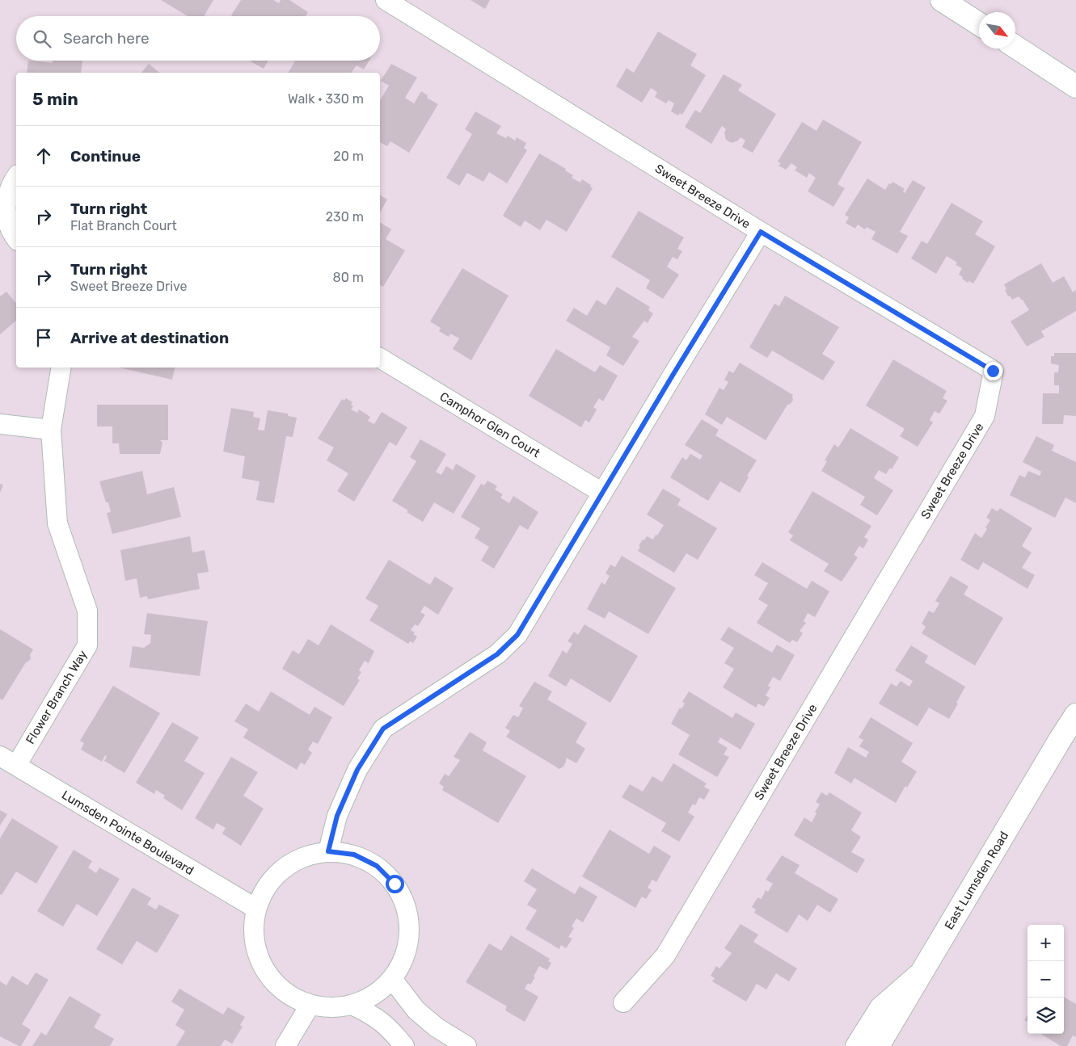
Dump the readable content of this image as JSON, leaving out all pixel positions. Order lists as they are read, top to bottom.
{
  "streets": {
    "street": [
      "Sweet Breeze Drive",
      "Camphor Glen Court",
      "Flower Branch Way",
      "Lumsden Pointe Boulevard",
      "East Lumsden Road"
    ]
  },
  "crossings": [
    ["Flower Branch Way", "Lumsden Pointe Boulevard"]
  ],
  "north": "bottom right",
  "page": {
    "search": "Search here",
    "heading": ["5 min", "Walk · 330 m"],
    "list": [
      ["Continue", "20 m"],
      ["Turn right", "Flat Branch Court", "230 m"],
      ["Turn right", "Sweet Breeze Drive", "80 m"],
      "Arrive at destination"
    ],
    "map_buttons": ["+", "−"]
  }
}
